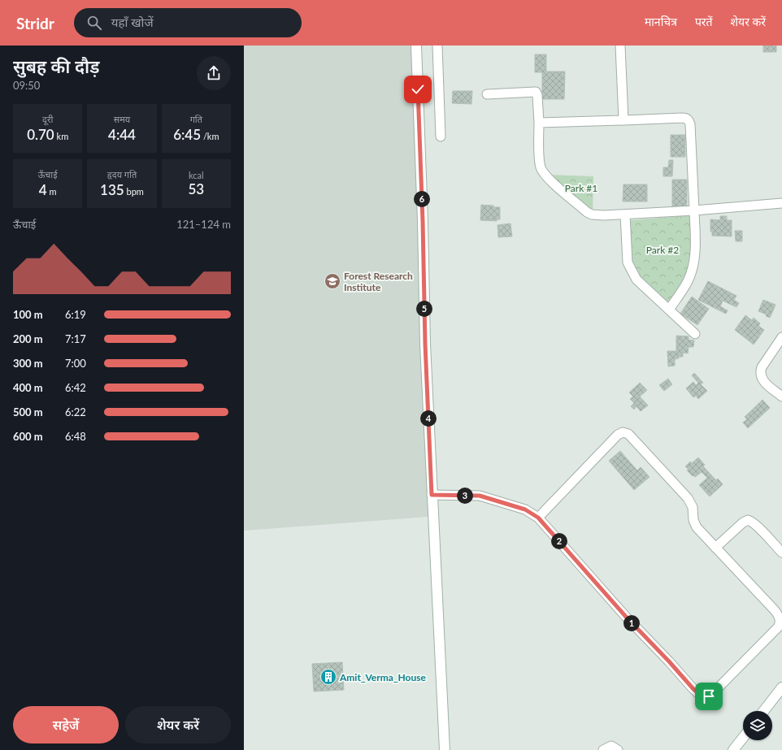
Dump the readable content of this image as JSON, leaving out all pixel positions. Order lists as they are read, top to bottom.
{
  "parks": ["Park #1", "Park #2"],
  "places": {
    "school or university": ["Forest Research Institute"],
    "building": ["Amit_Verma_House"]
  },
  "page": {
    "header": "Stridr",
    "search": "यहाँ खोजें",
    "nav": ["मानचित्र", "परतें", "शेयर करें"],
    "heading": ["सुबह की दौड़", "09:50"],
    "stats": [
      ["दूरी", "0.70 km"],
      ["समय", "4:44"],
      ["गति", "6:45 /km"],
      ["ऊँचाई", "4 m"],
      ["हृदय गति", "135 bpm"],
      ["kcal", "53"]
    ],
    "pins": [
      "6",
      "5",
      "4",
      "3",
      "2",
      "1"
    ],
    "chart": ["ऊँचाई", "121–124 m"],
    "list": [
      {
        "name": "100 m",
        "note": "6:19"
      },
      {
        "name": "200 m",
        "note": "7:17"
      },
      {
        "name": "300 m",
        "note": "7:00"
      },
      {
        "name": "400 m",
        "note": "6:42"
      },
      {
        "name": "500 m",
        "note": "6:22"
      },
      {
        "name": "600 m",
        "note": "6:48"
      }
    ],
    "buttons": ["सहेजें", "शेयर करें"]
  }
}
